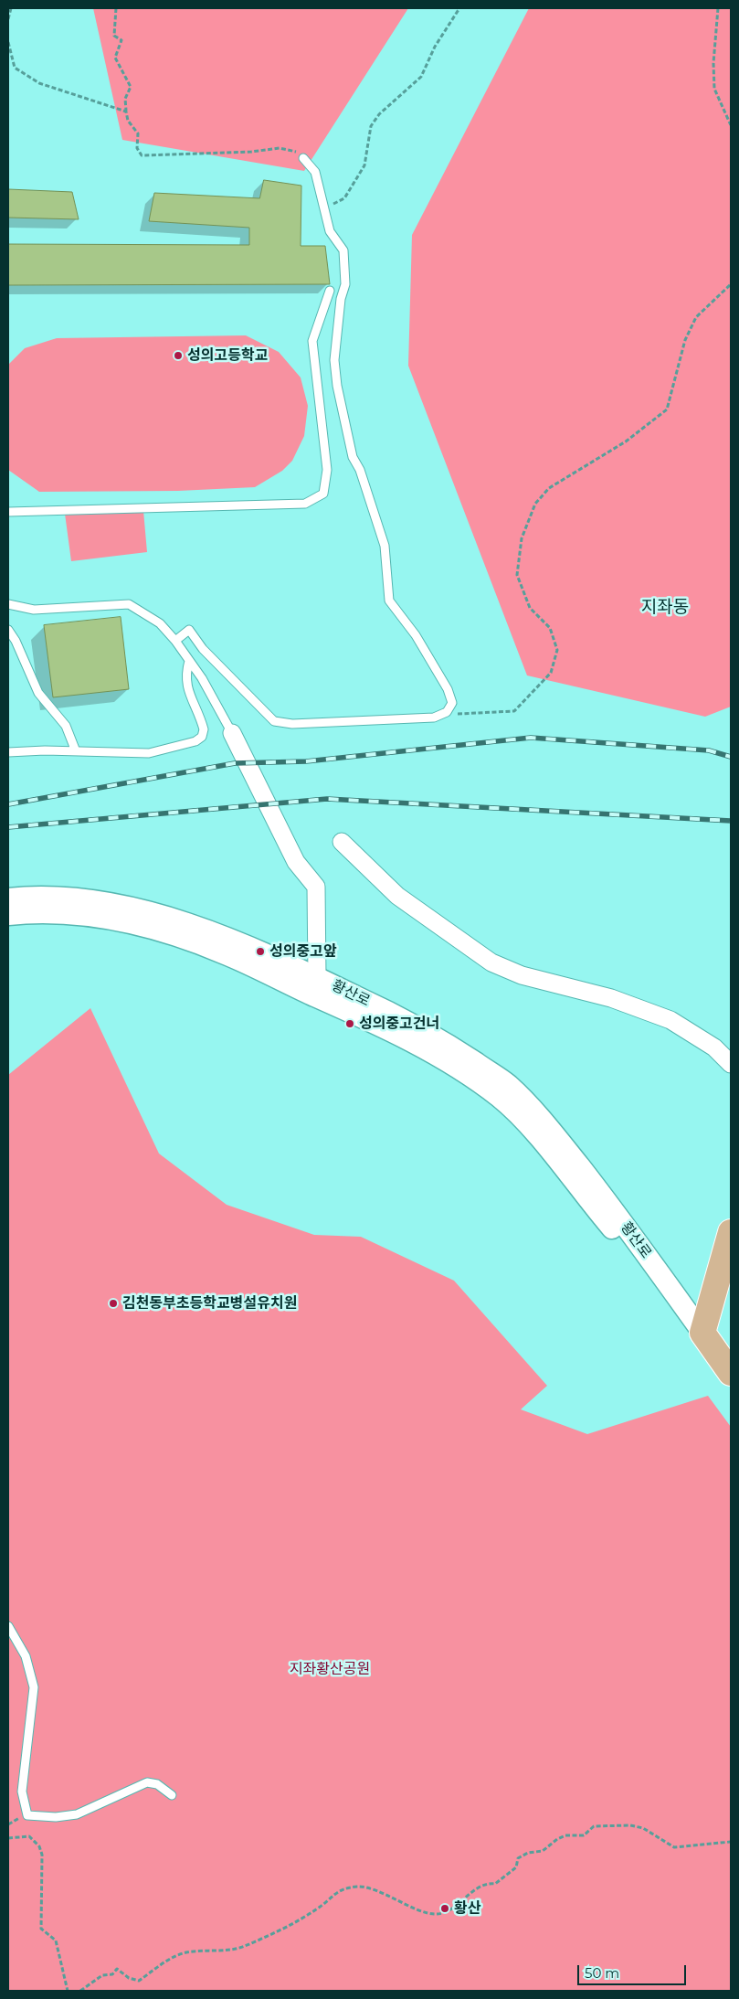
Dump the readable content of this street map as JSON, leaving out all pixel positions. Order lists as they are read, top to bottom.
{
  "streets": {
    "main road": ["황산로"]
  },
  "districts": ["지좌동"],
  "parks": ["지좌황산공원"],
  "places": [
    "성의고등학교",
    "성의중고앞",
    "성의중고건너",
    "김천동부초등학교병설유치원",
    "황산"
  ],
  "scale_bar": "50 m"
}
